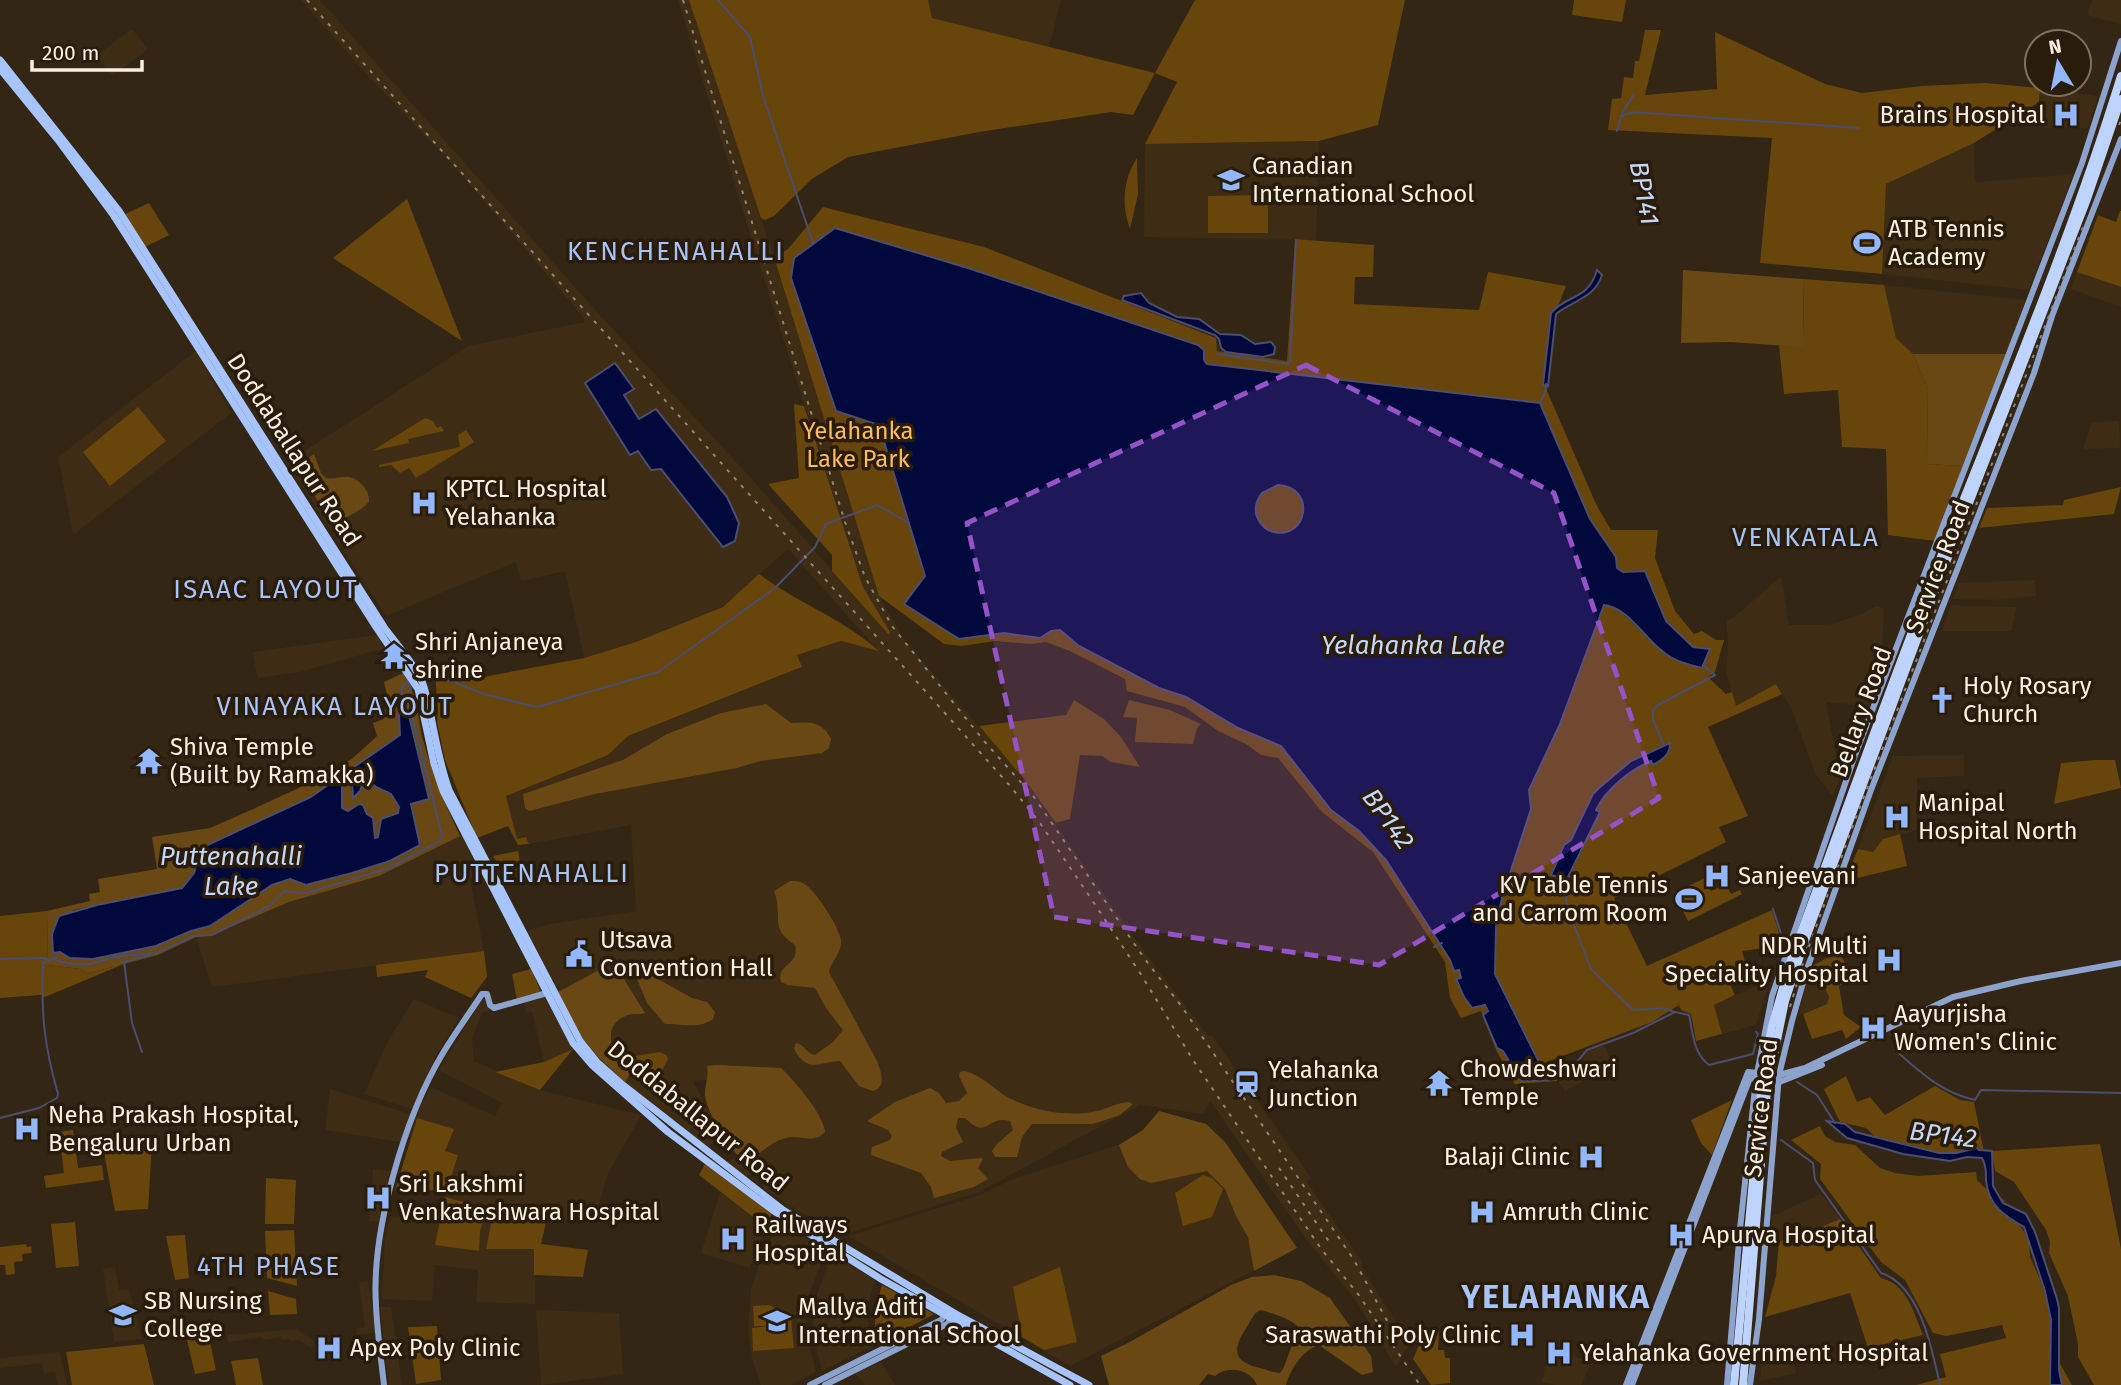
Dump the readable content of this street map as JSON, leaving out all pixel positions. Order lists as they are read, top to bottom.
{
  "streets": {
    "highway": ["Bellary Road"],
    "main road": ["Doddaballapur Road", "Service Road"]
  },
  "districts": [
    "KENCHENAHALLI",
    "VENKATALA",
    "ISAAC LAYOUT",
    "VINAYAKA LAYOUT",
    "PUTTENAHALLI",
    "4TH PHASE",
    "YELAHANKA"
  ],
  "water": [
    "BP141",
    "Yelahanka Lake",
    "BP142",
    "Puttenahalli Lake"
  ],
  "parks": ["Yelahanka Lake Park"],
  "places": {
    "hospital": [
      "Brains Hospital",
      "KPTCL Hospital Yelahanka",
      "Manipal Hospital North",
      "Sanjeevani",
      "NDR Multi Speciality Hospital",
      "Aayurjisha Women's Clinic",
      "Neha Prakash Hospital, Bengaluru Urban",
      "Balaji Clinic",
      "Sri Lakshmi Venkateshwara Hospital",
      "Amruth Clinic",
      "Apurva Hospital",
      "Railways Hospital",
      "Saraswathi Poly Clinic",
      "Apex Poly Clinic",
      "Yelahanka Government Hospital"
    ],
    "school or university": ["Canadian International School", "SB Nursing College", "Mallya Aditi International School"],
    "sports": ["ATB Tennis Academy", "KV Table Tennis and Carrom Room"],
    "temple": ["Shri Anjaneya shrine", "Shiva Temple (Built by Ramakka)", "Chowdeshwari Temple"],
    "church": ["Holy Rosary Church"],
    "public building": ["Utsava Convention Hall"],
    "station": ["Yelahanka Junction"]
  },
  "scale_bar": "200 m",
  "north": "top"
}
